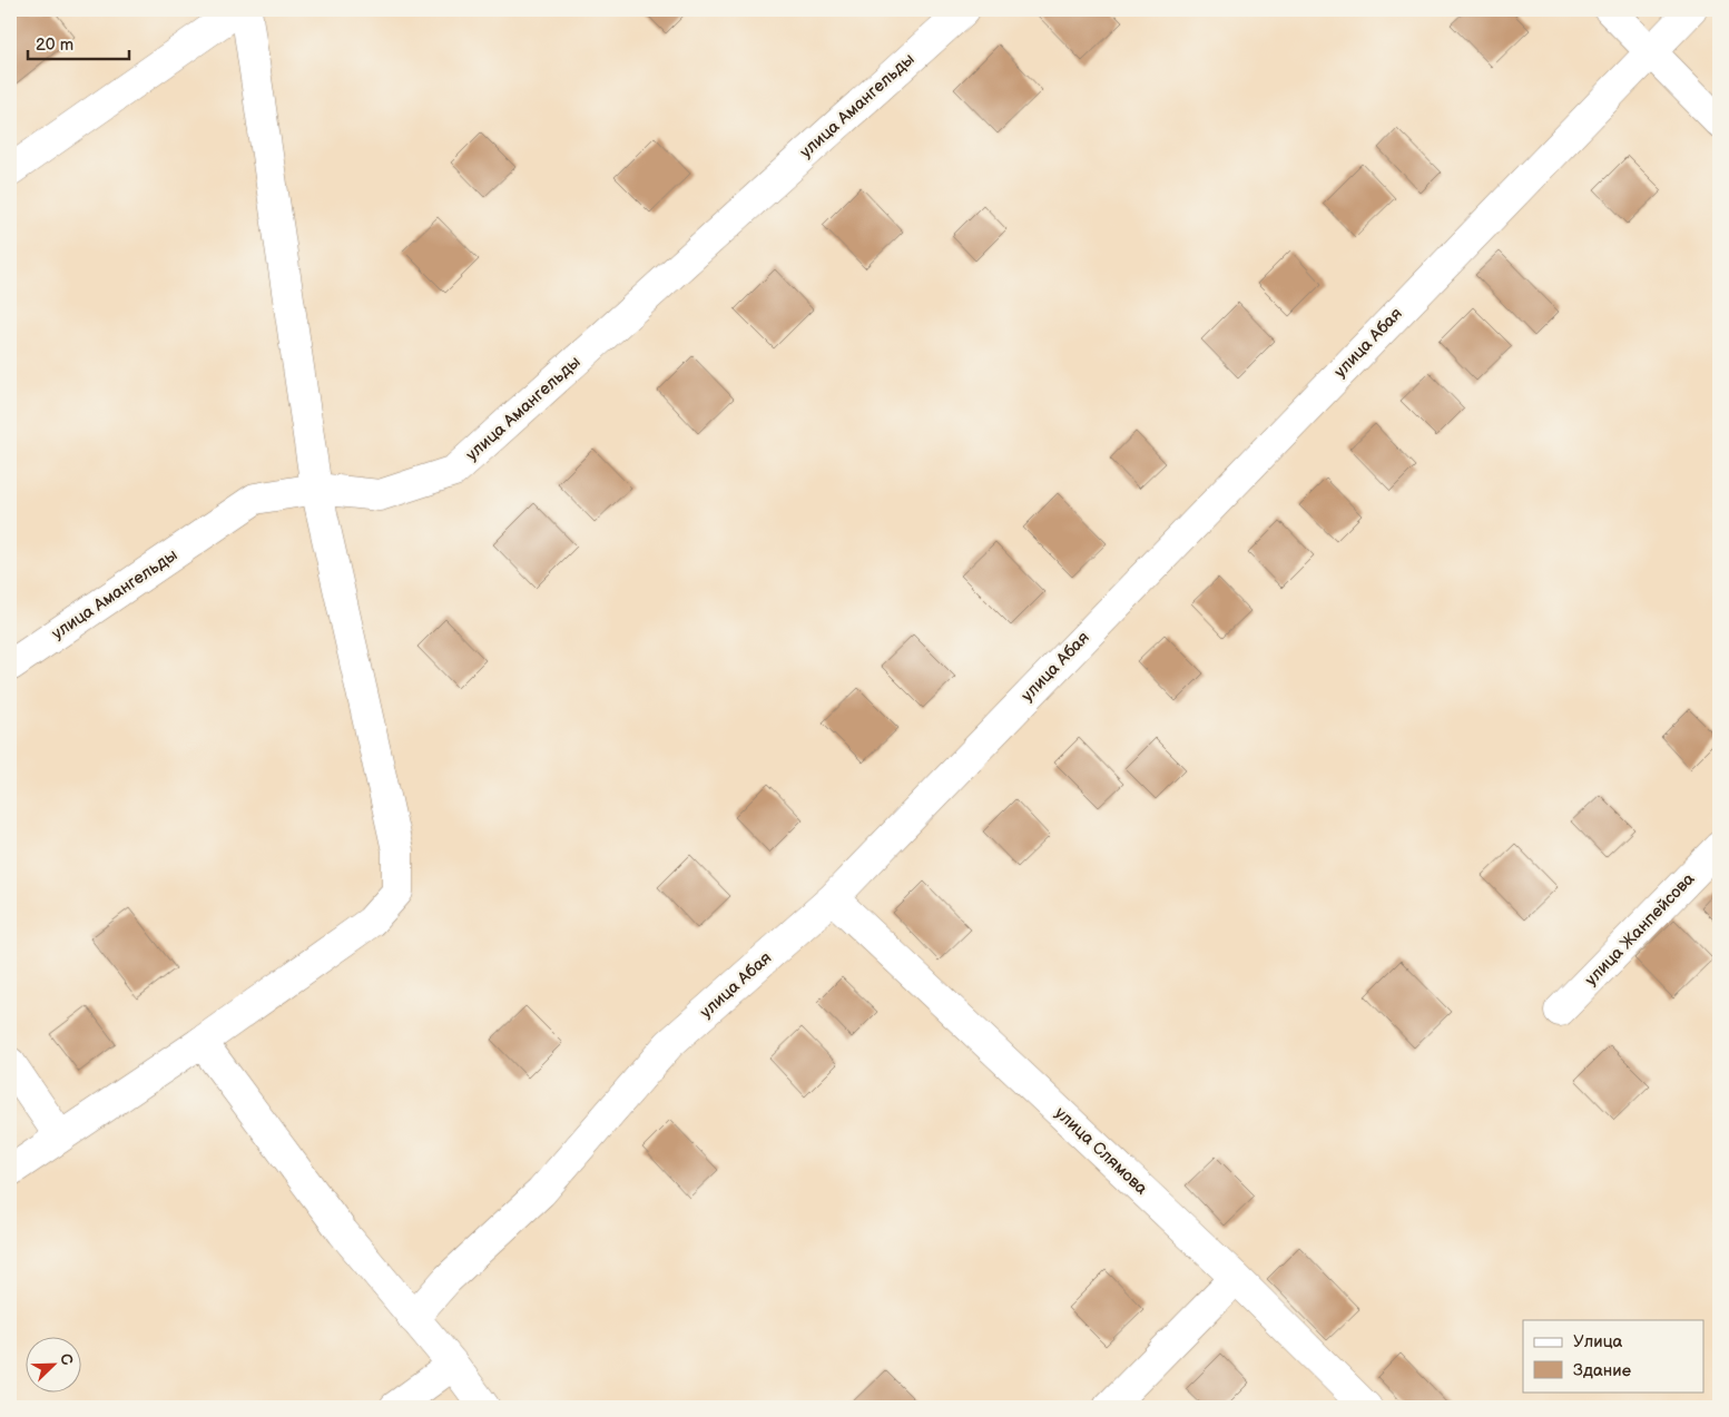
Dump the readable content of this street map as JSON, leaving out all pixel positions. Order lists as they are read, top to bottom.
{
  "streets": {
    "street": [
      "улица Амангельды",
      "улица Абая",
      "улица Жанпейсова",
      "улица Слямова"
    ]
  },
  "crossings": [
    ["улица Абая", "улица Слямова"]
  ],
  "legend": ["Улица", "Здание"],
  "scale_bar": "20 m",
  "north": "top right"
}
